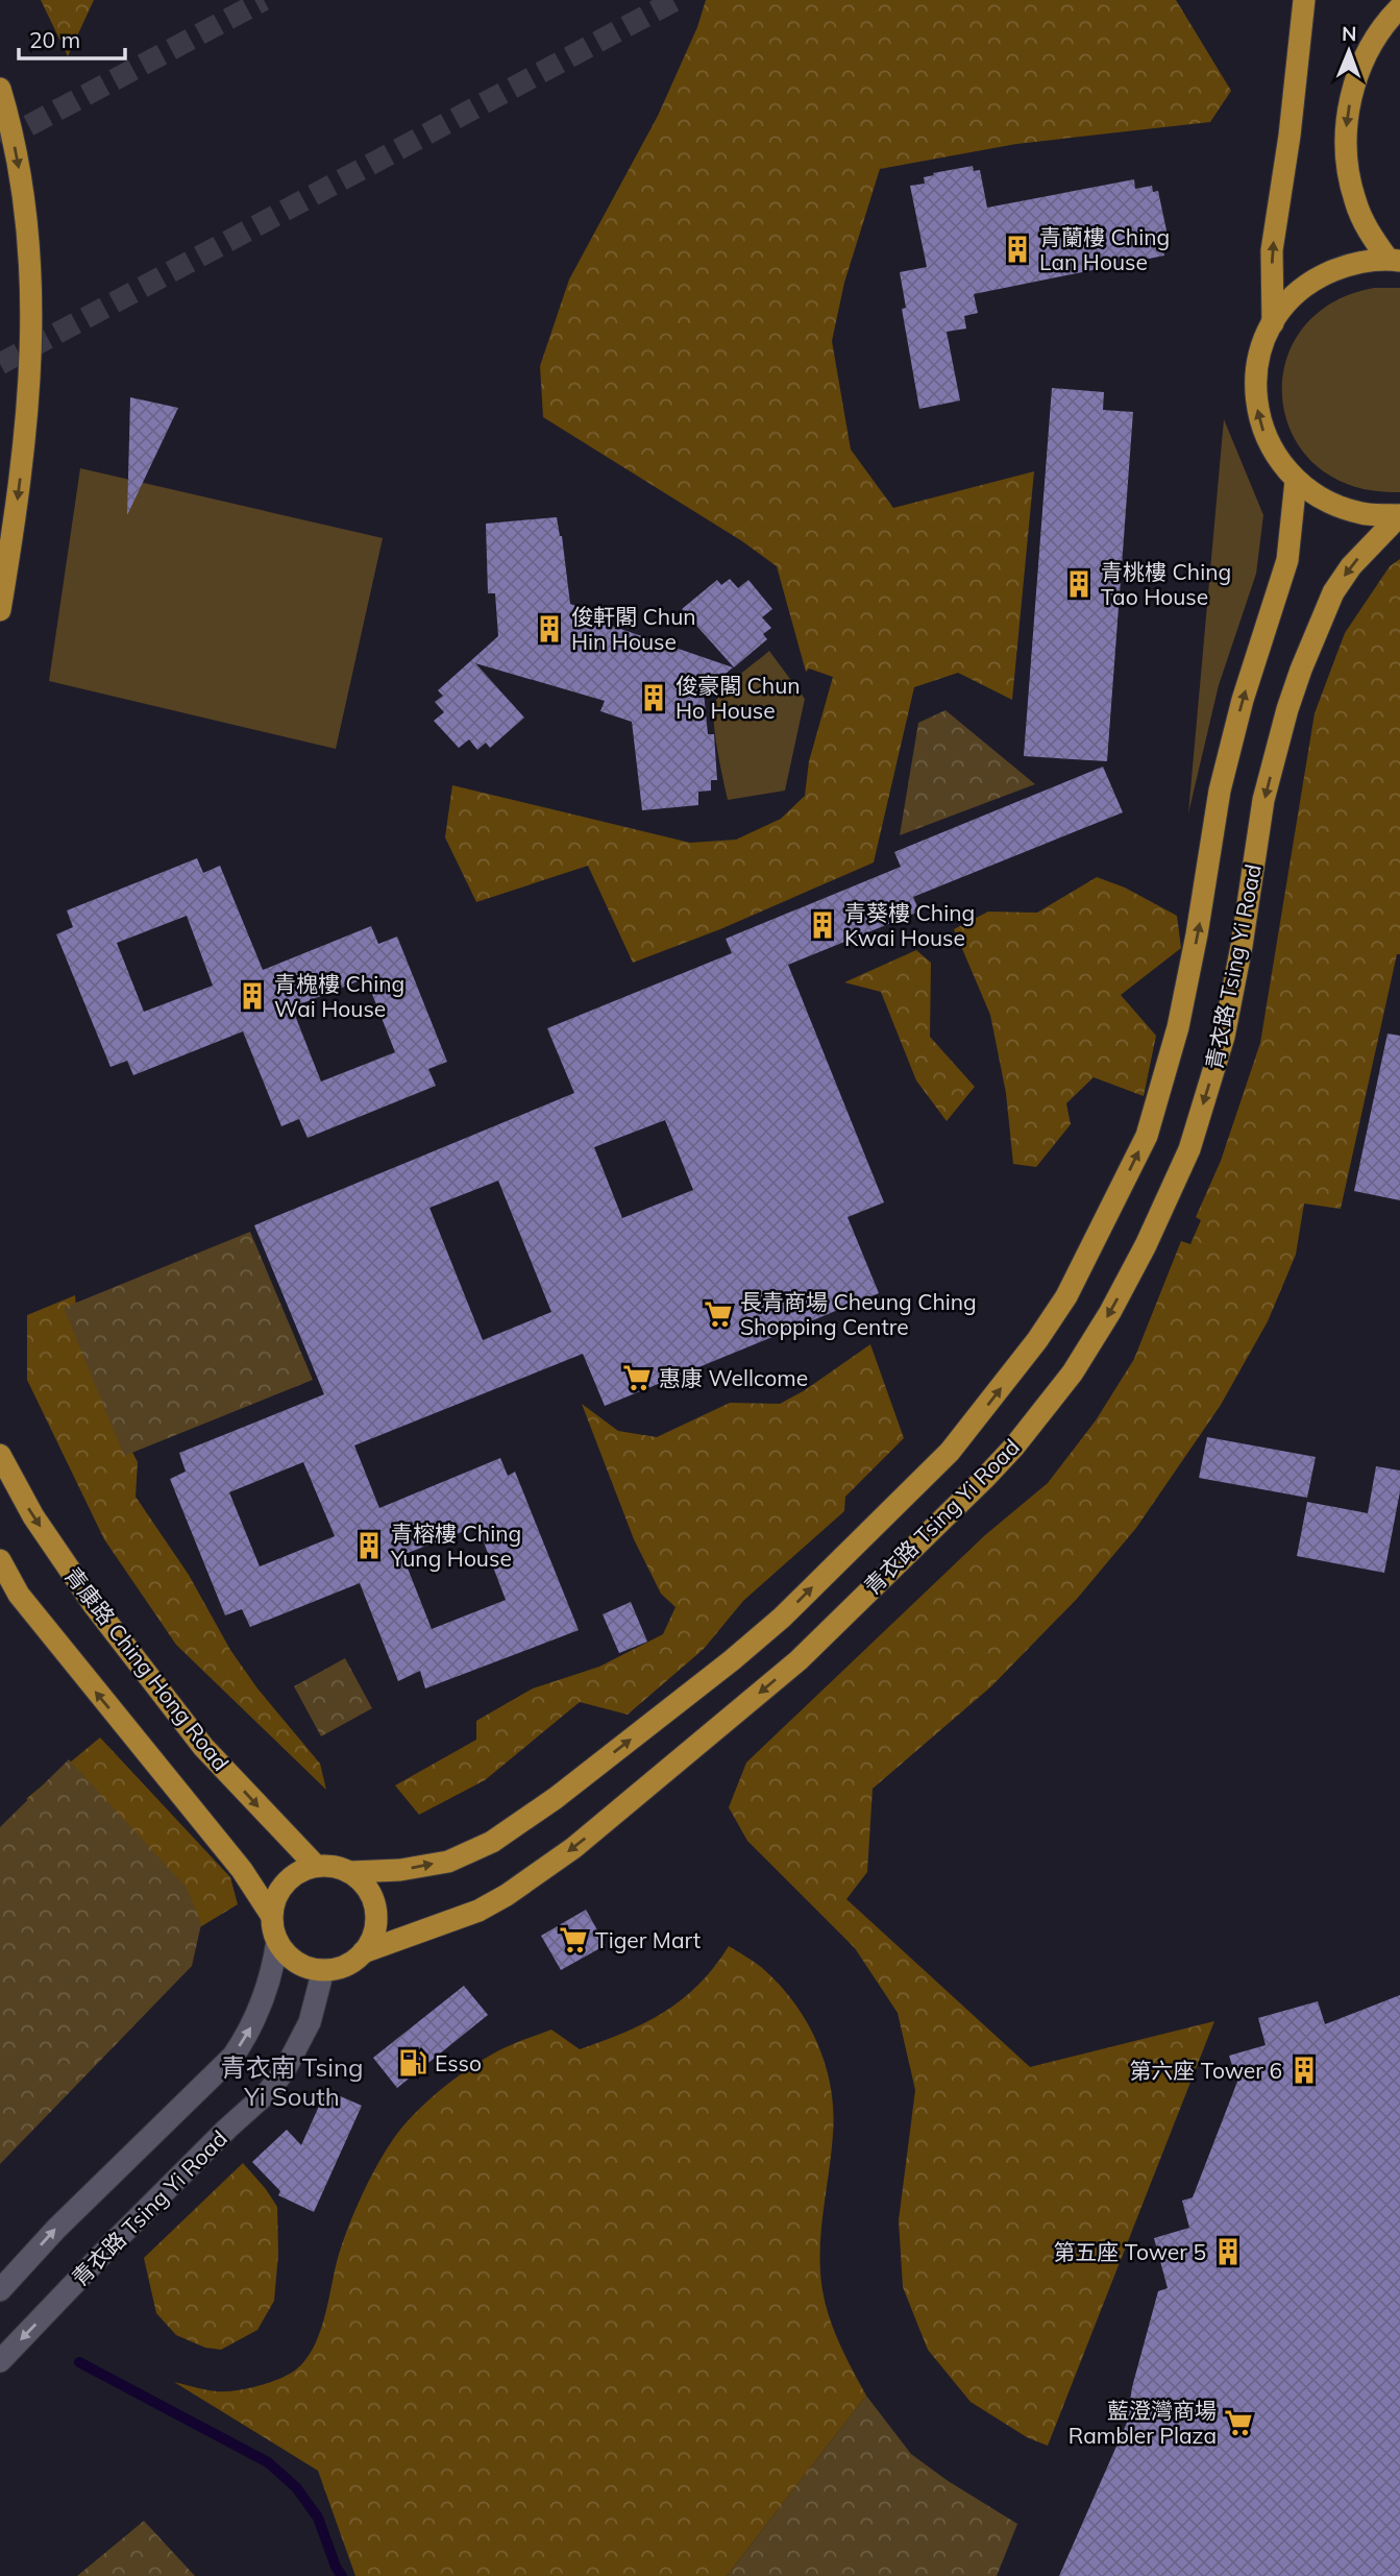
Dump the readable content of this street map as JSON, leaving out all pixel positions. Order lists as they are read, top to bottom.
{
  "streets": {
    "main road": ["青衣路 Tsing Yi Road", "青康路 Ching Hong Road"]
  },
  "crossings": [
    ["青衣路 Tsing Yi Road", "青康路 Ching Hong Road"]
  ],
  "districts": ["青衣南 Tsing Yi South"],
  "places": {
    "building": [
      "青蘭樓 Ching Lan House",
      "青桃樓 Ching Tao House",
      "俊軒閣 Chun Hin House",
      "俊豪閣 Chun Ho House",
      "青葵樓 Ching Kwai House",
      "青槐樓 Ching Wai House",
      "青榕樓 Ching Yung House",
      "第六座 Tower 6",
      "第五座 Tower 5"
    ],
    "supermarket": [
      "長青商場 Cheung Ching Shopping Centre",
      "惠康 Wellcome",
      "Tiger Mart",
      "藍澄灣商場 Rambler Plaza"
    ],
    "fuel station": ["Esso"]
  },
  "scale_bar": "20 m",
  "north": "top"
}
